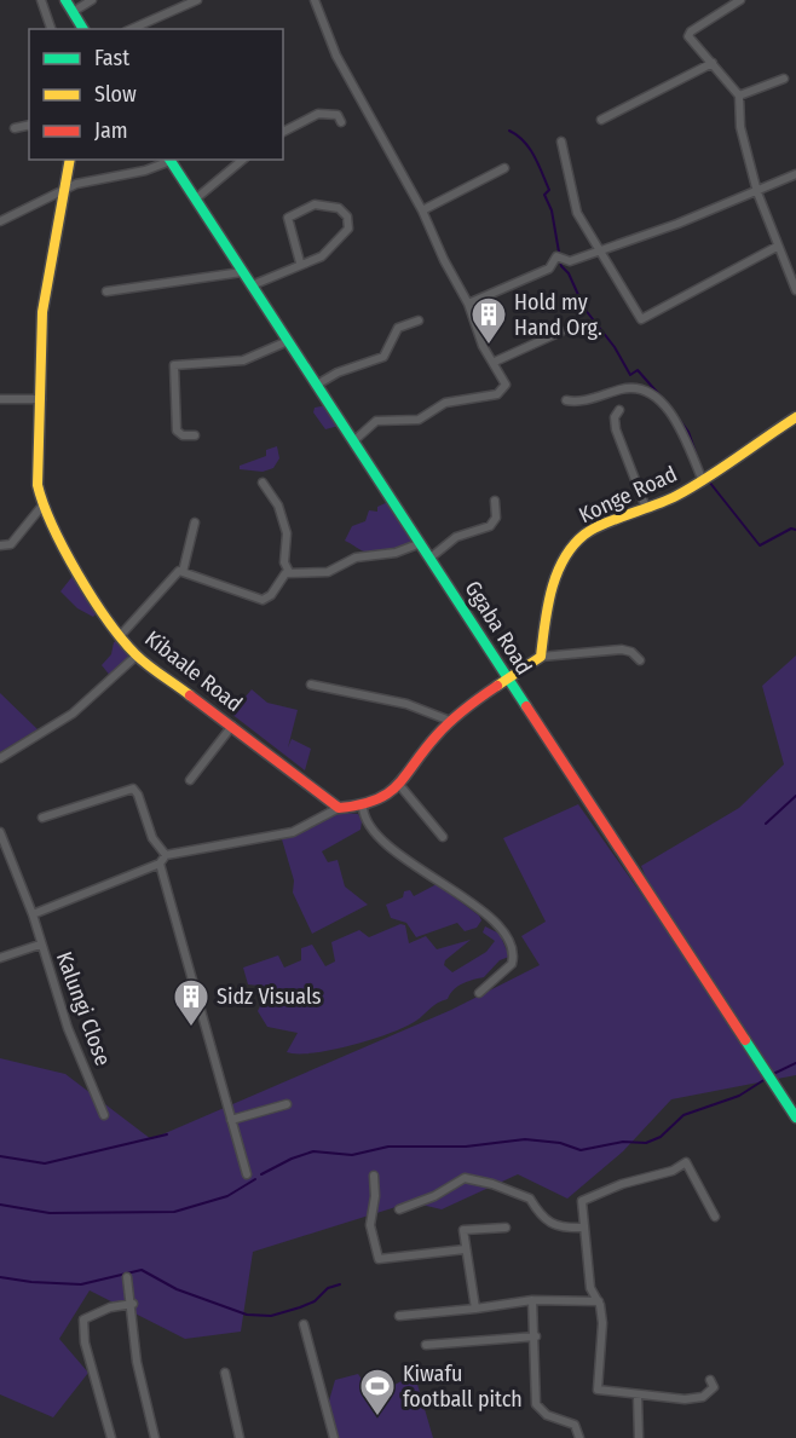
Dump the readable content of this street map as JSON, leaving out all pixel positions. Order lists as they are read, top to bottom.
{
  "streets": {
    "street": [
      "Konge Road",
      "Ggaba Road",
      "Kibaale Road",
      "Kalungi Close"
    ]
  },
  "places": {
    "building": ["Hold my Hand Org.", "Sidz Visuals"],
    "sports": ["Kiwafu football pitch"]
  },
  "legend": ["Fast", "Slow", "Jam"]
}
